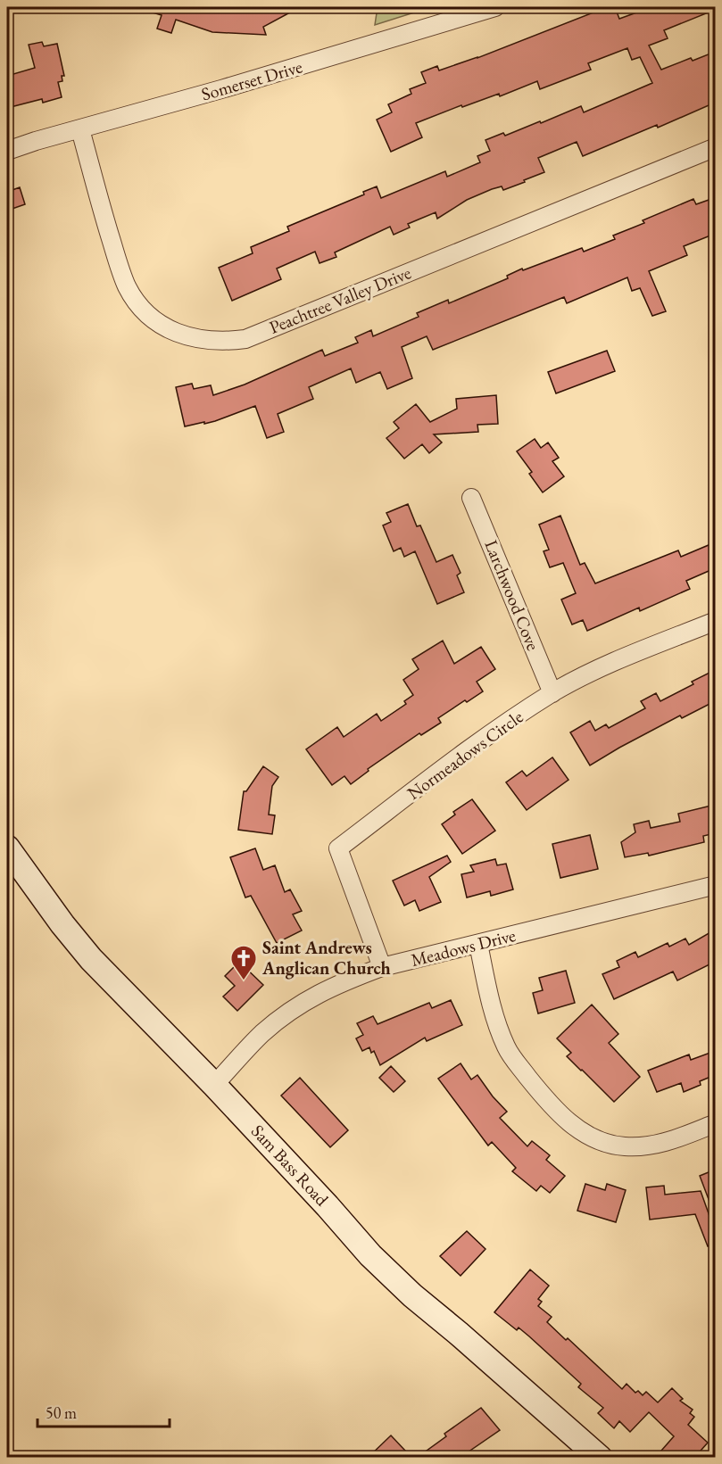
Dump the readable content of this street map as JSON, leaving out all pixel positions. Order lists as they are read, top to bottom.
{
  "streets": {
    "main road": ["Sam Bass Road"],
    "street": [
      "Somerset Drive",
      "Peachtree Valley Drive",
      "Larchwood Cove",
      "Normeadows Circle",
      "Meadows Drive"
    ]
  },
  "crossings": [
    ["Somerset Drive", "Peachtree Valley Drive"],
    ["Larchwood Cove", "Normeadows Circle"],
    ["Normeadows Circle", "Meadows Drive"],
    ["Meadows Drive", "Sam Bass Road"]
  ],
  "places": {
    "church": ["Saint Andrews Anglican Church"]
  },
  "scale_bar": "50 m"
}
